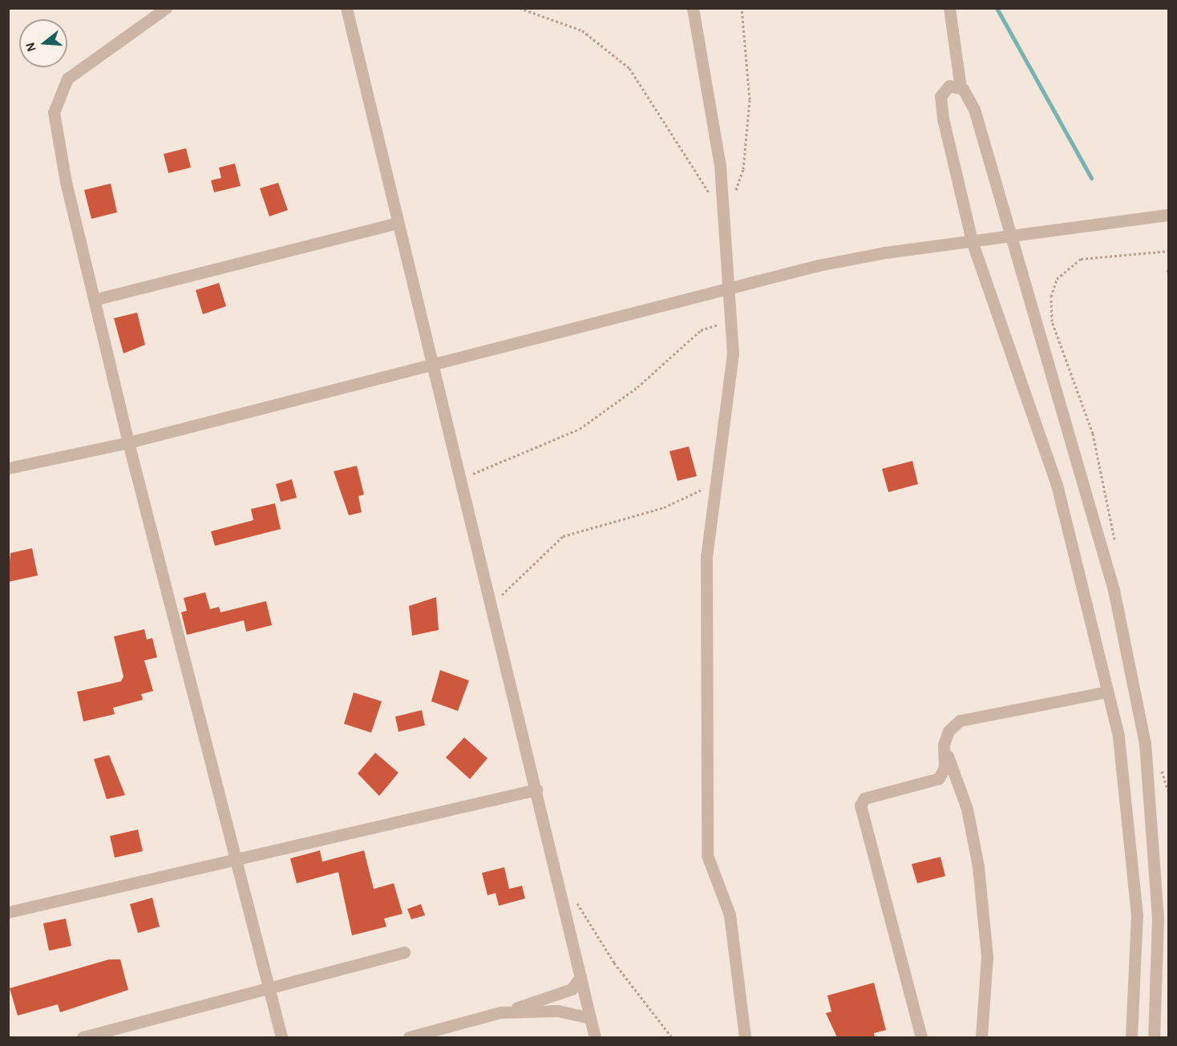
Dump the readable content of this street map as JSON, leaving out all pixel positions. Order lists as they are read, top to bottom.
{
  "north": "left"
}
